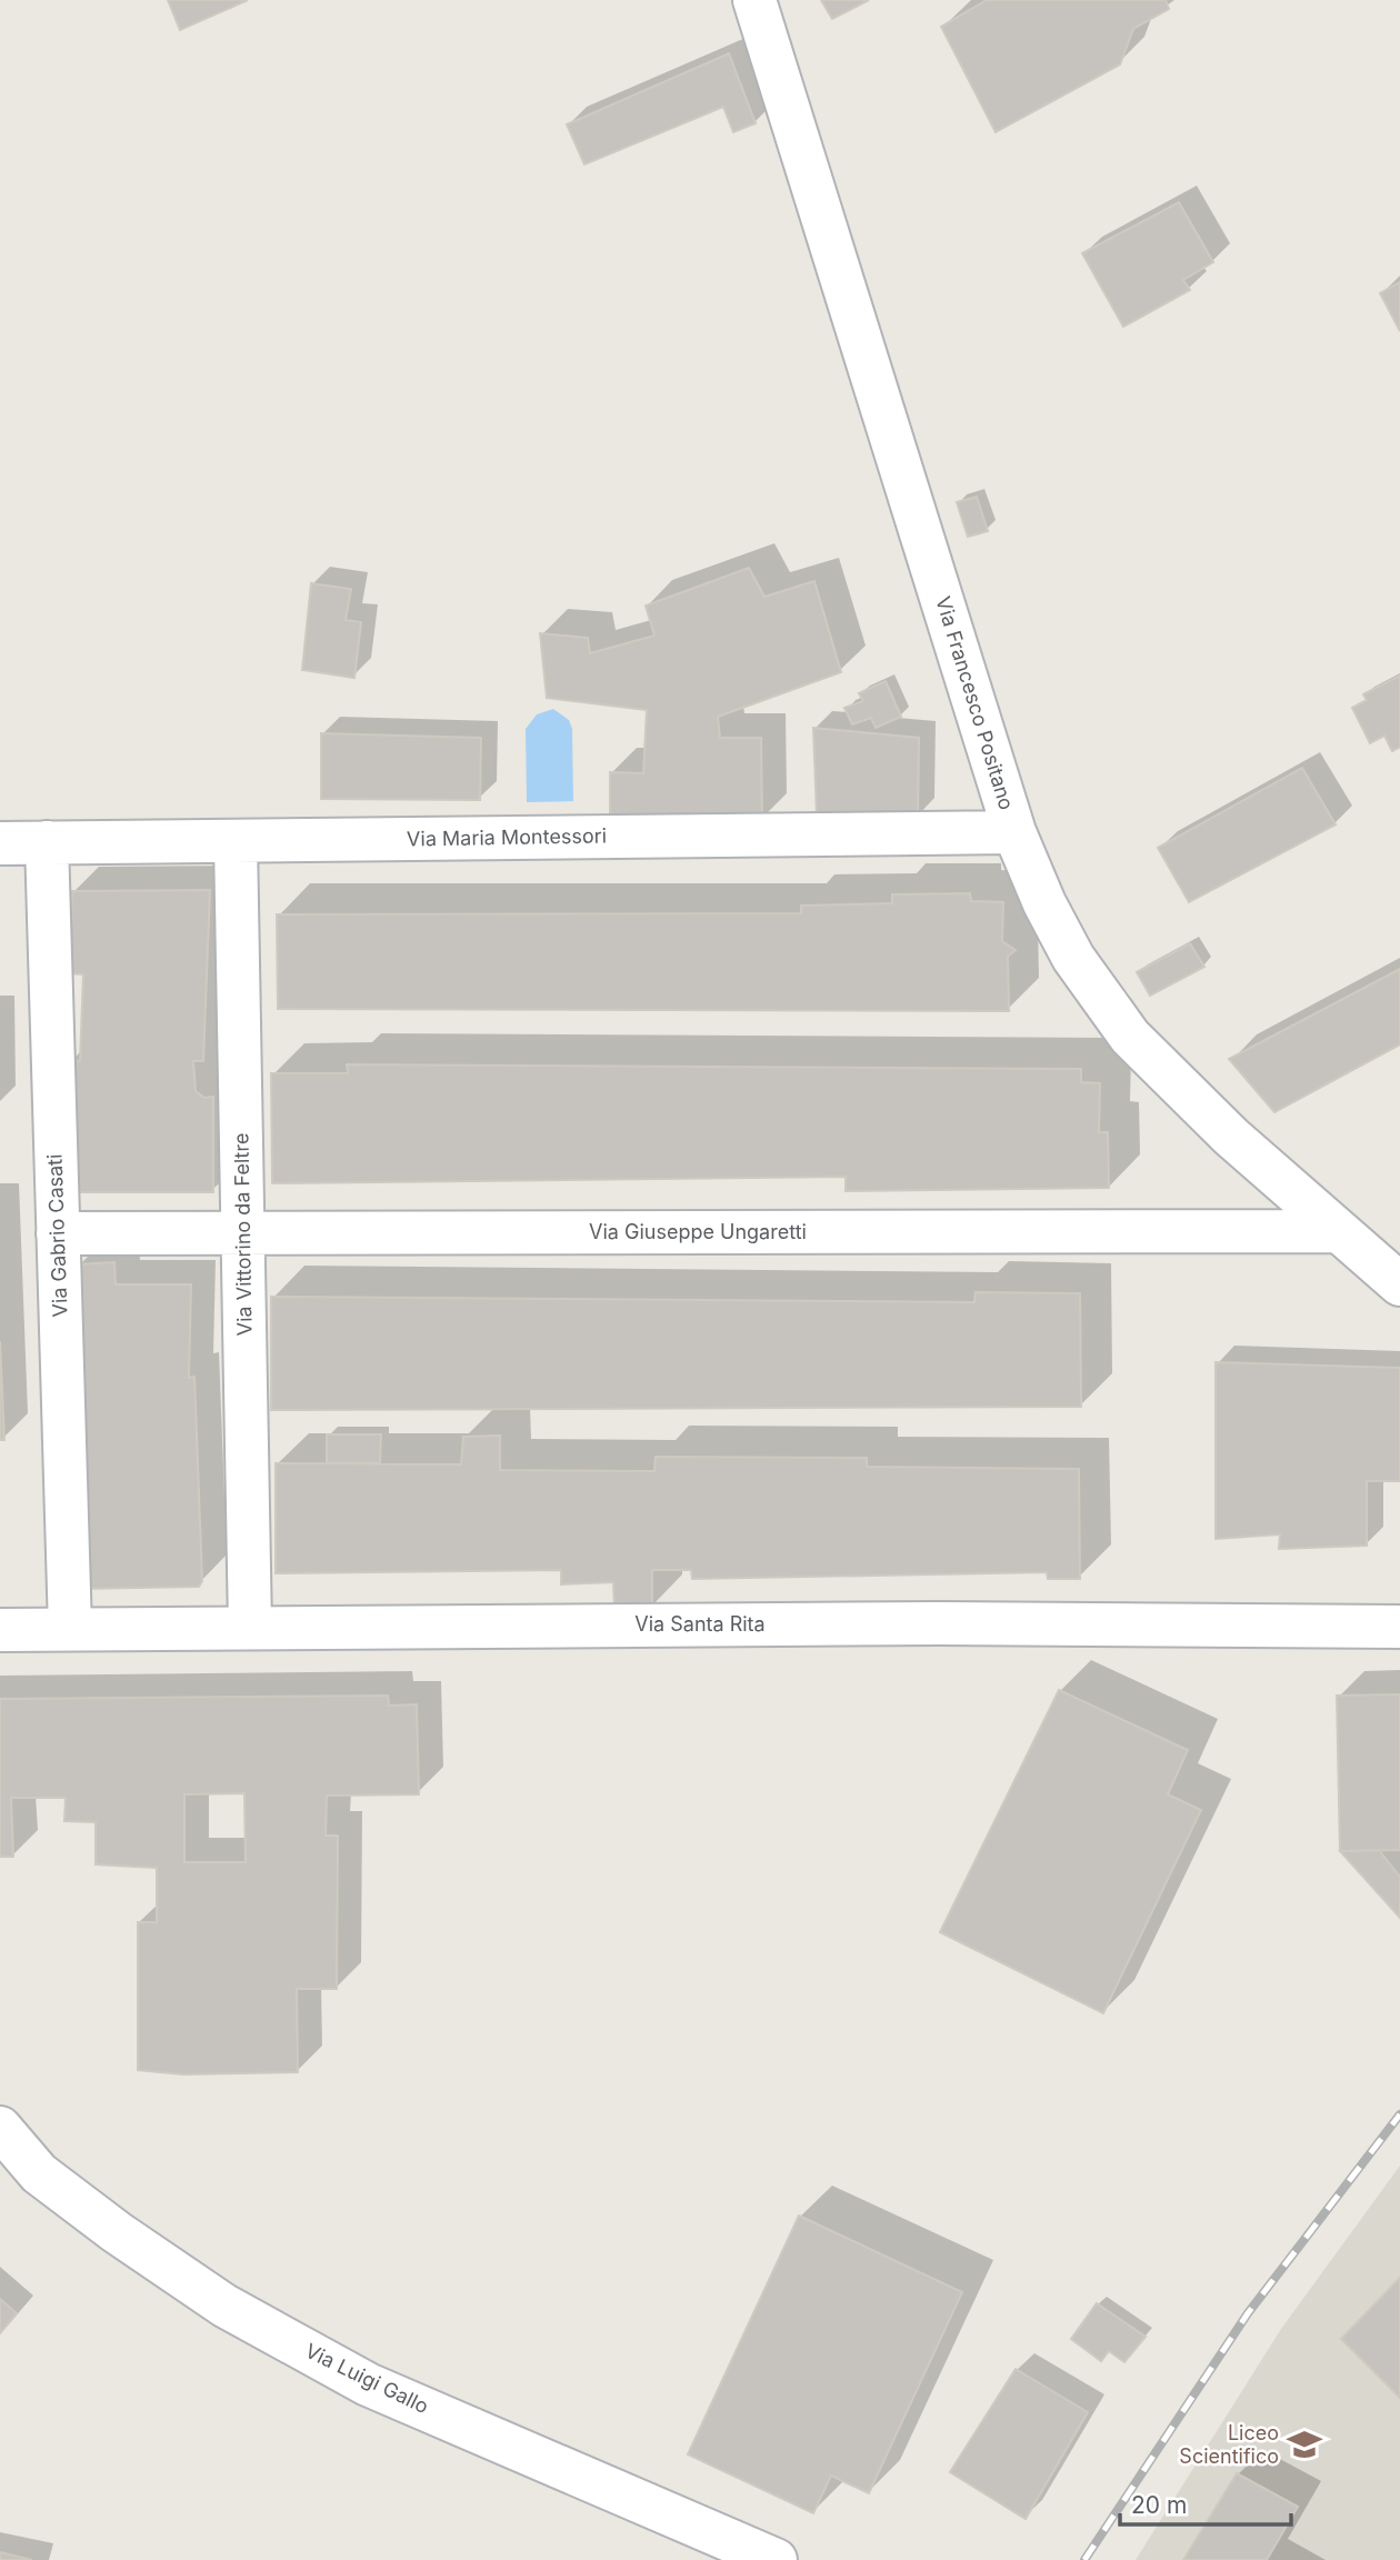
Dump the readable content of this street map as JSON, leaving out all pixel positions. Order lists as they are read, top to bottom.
{
  "streets": {
    "street": [
      "Via Francesco Positano",
      "Via Maria Montessori",
      "Via Giuseppe Ungaretti",
      "Via Vittorino da Feltre",
      "Via Gabrio Casati",
      "Via Santa Rita",
      "Via Luigi Gallo"
    ]
  },
  "crossings": [
    ["Via Francesco Positano", "Via Maria Montessori"],
    ["Via Francesco Positano", "Via Giuseppe Ungaretti"],
    ["Via Maria Montessori", "Via Vittorino da Feltre"],
    ["Via Maria Montessori", "Via Gabrio Casati"],
    ["Via Giuseppe Ungaretti", "Via Vittorino da Feltre"],
    ["Via Giuseppe Ungaretti", "Via Gabrio Casati"],
    ["Via Vittorino da Feltre", "Via Santa Rita"],
    ["Via Gabrio Casati", "Via Santa Rita"]
  ],
  "places": {
    "school or university": ["Liceo Scientifico"]
  },
  "scale_bar": "20 m"
}
